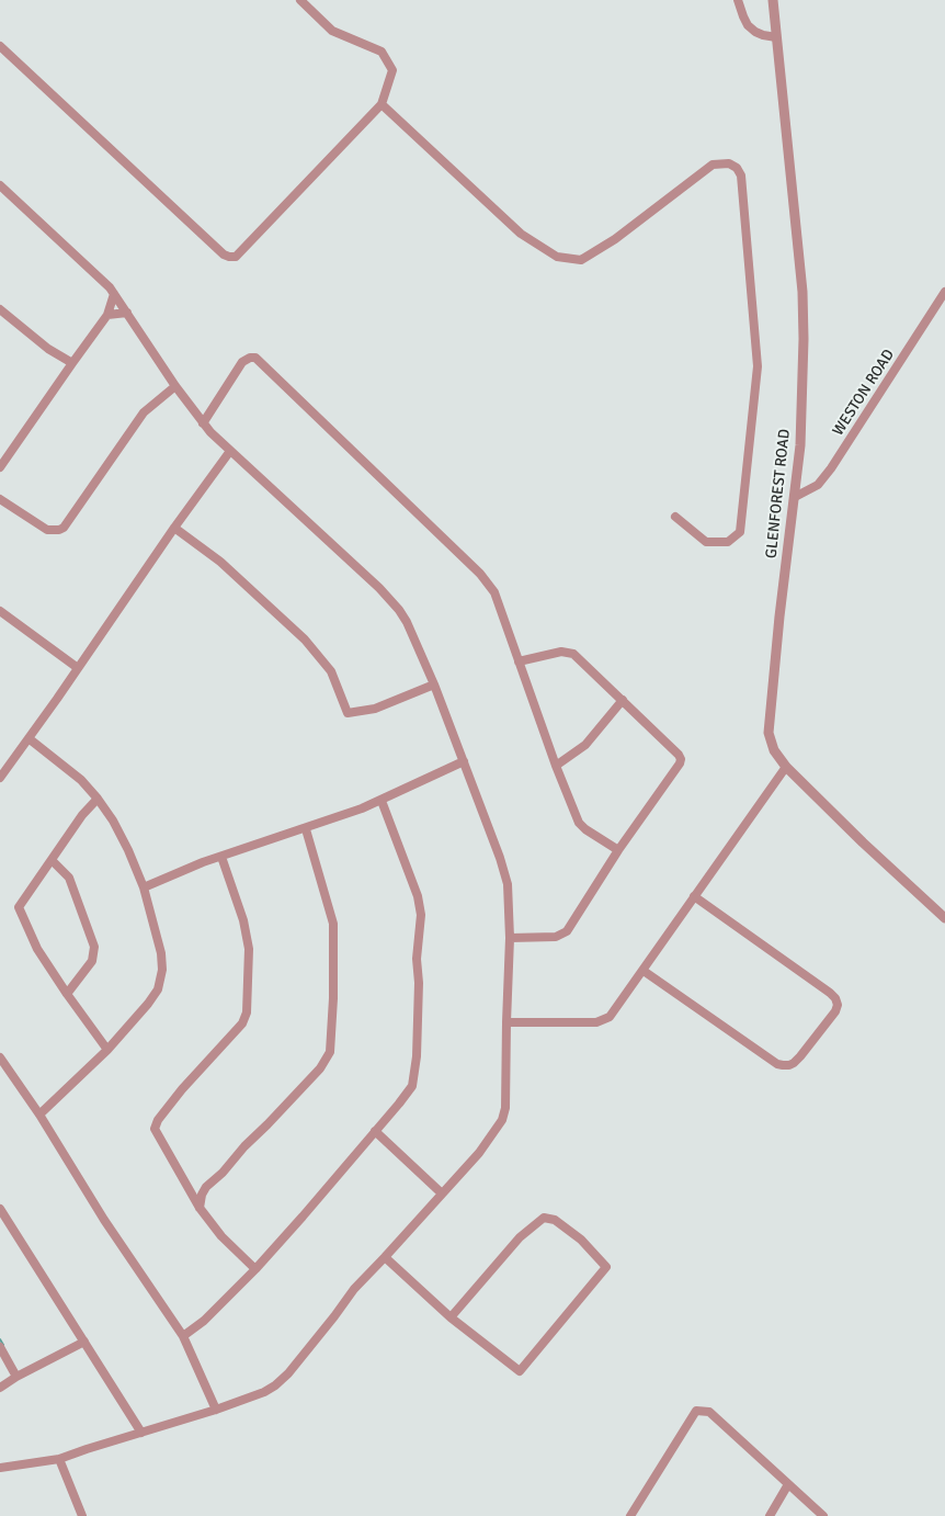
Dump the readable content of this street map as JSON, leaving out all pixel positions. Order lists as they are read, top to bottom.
{
  "streets": {
    "street": ["WESTON ROAD", "GLENFOREST ROAD"]
  },
  "crossings": [
    ["WESTON ROAD", "GLENFOREST ROAD"]
  ]
}
